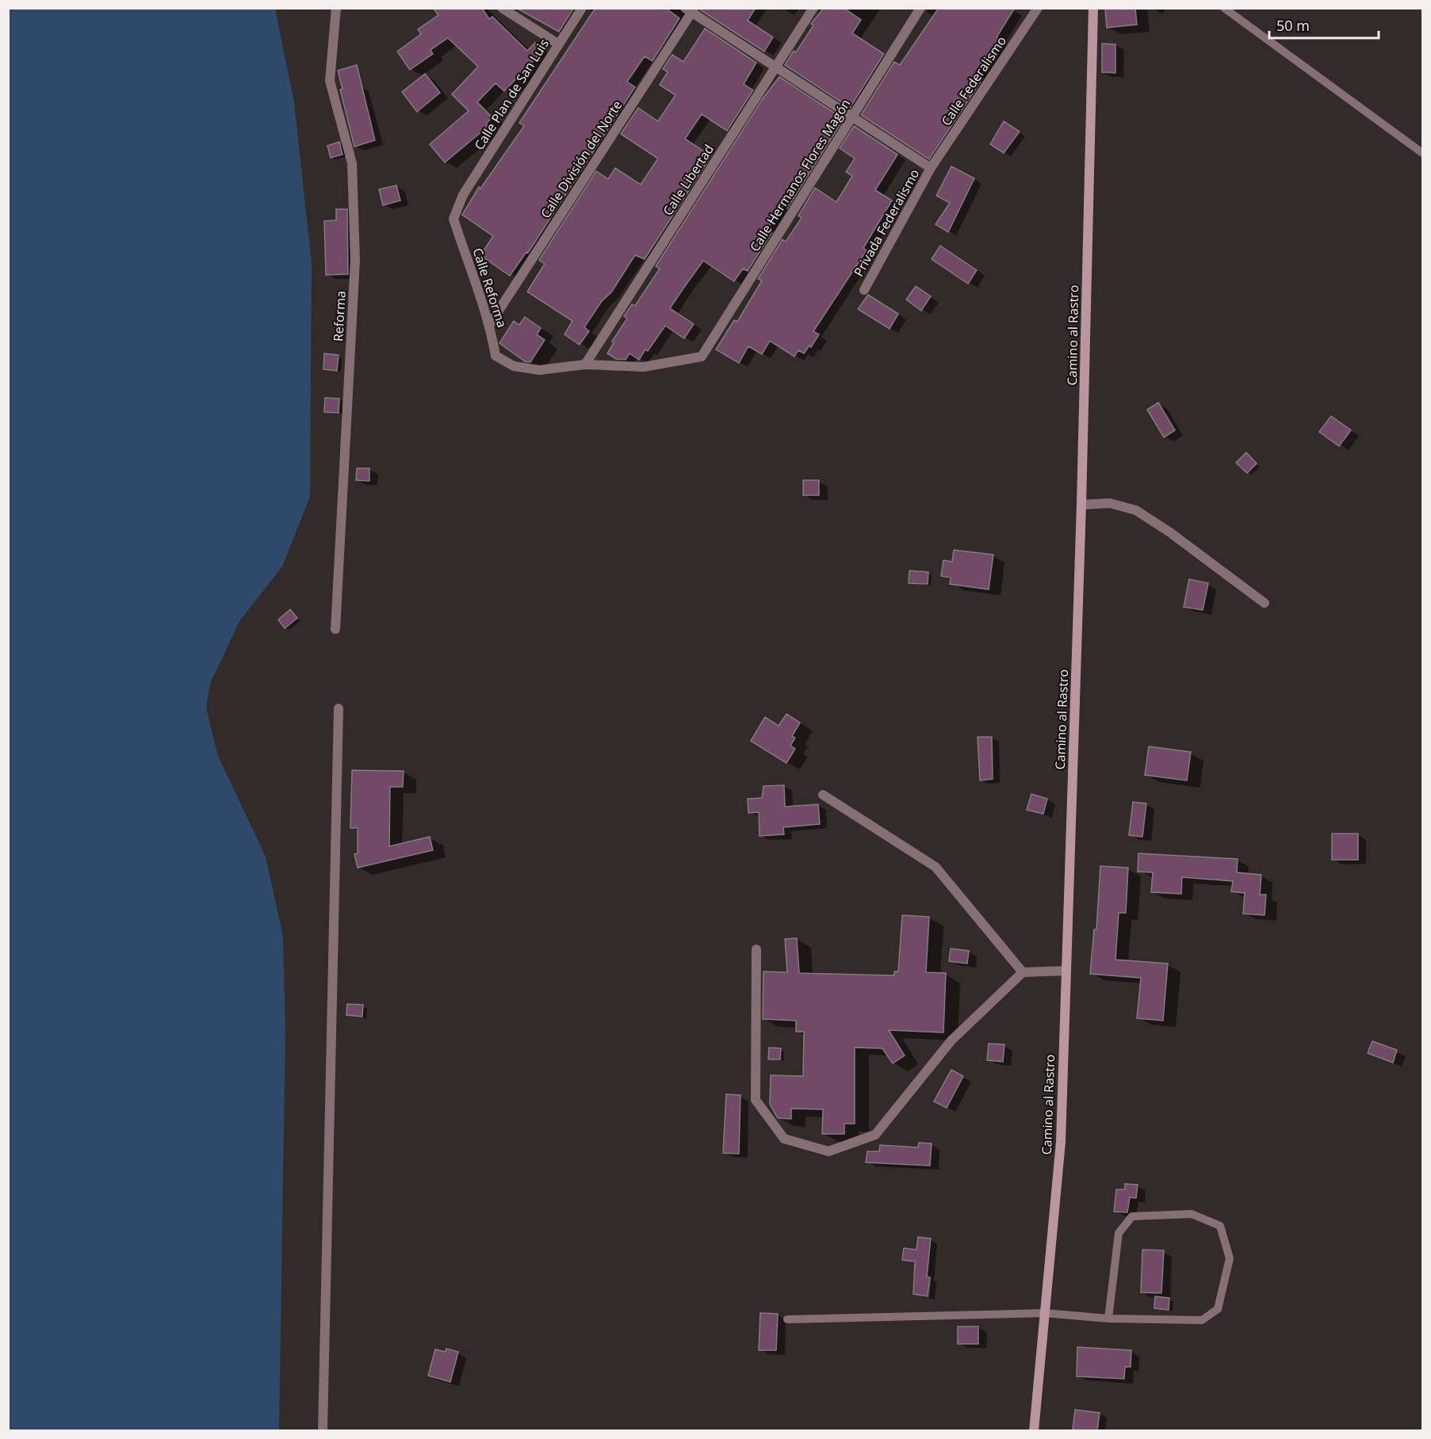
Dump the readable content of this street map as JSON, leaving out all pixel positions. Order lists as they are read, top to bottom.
{
  "streets": {
    "street": [
      "Calle Federalismo",
      "Calle Plan de San Luis",
      "Calle División del Norte",
      "Calle Hermanos Flores Magón",
      "Calle Libertad",
      "Privada Federalismo",
      "Calle Reforma",
      "Reforma",
      "Camino al Rastro"
    ]
  },
  "crossings": [
    ["Calle Federalismo", "Privada Federalismo"],
    ["Calle Plan de San Luis", "Calle Reforma"],
    ["Calle División del Norte", "Calle Reforma"],
    ["Calle Hermanos Flores Magón", "Calle Libertad"],
    ["Calle Hermanos Flores Magón", "Calle Reforma"],
    ["Calle Libertad", "Calle Reforma"]
  ],
  "scale_bar": "50 m"
}
